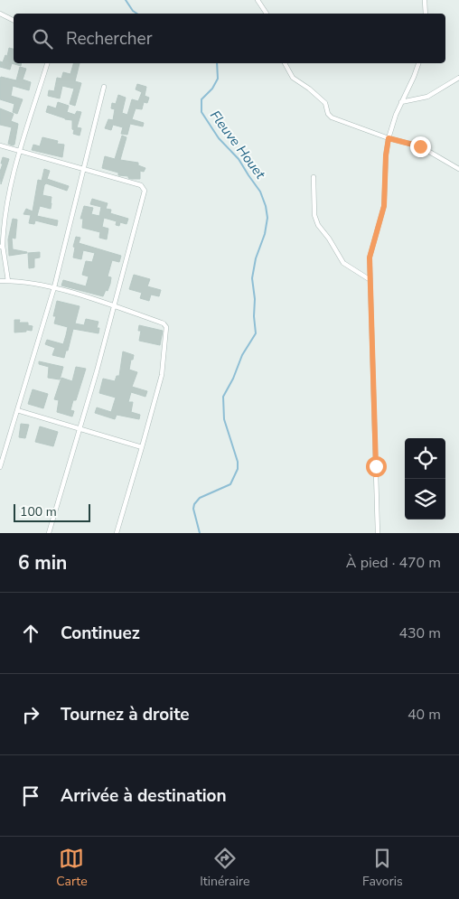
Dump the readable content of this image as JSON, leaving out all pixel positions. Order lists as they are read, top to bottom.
{
  "water": ["Fleuve Houet"],
  "scale_bar": "100 m",
  "page": {
    "search": "Rechercher",
    "scale": "100 m",
    "heading": ["6 min", "À pied · 470 m"],
    "list": [
      ["Continuez", "430 m"],
      ["Tournez à droite", "40 m"],
      "Arrivée à destination"
    ],
    "nav": ["Carte", "Itinéraire", "Favoris"]
  }
}
